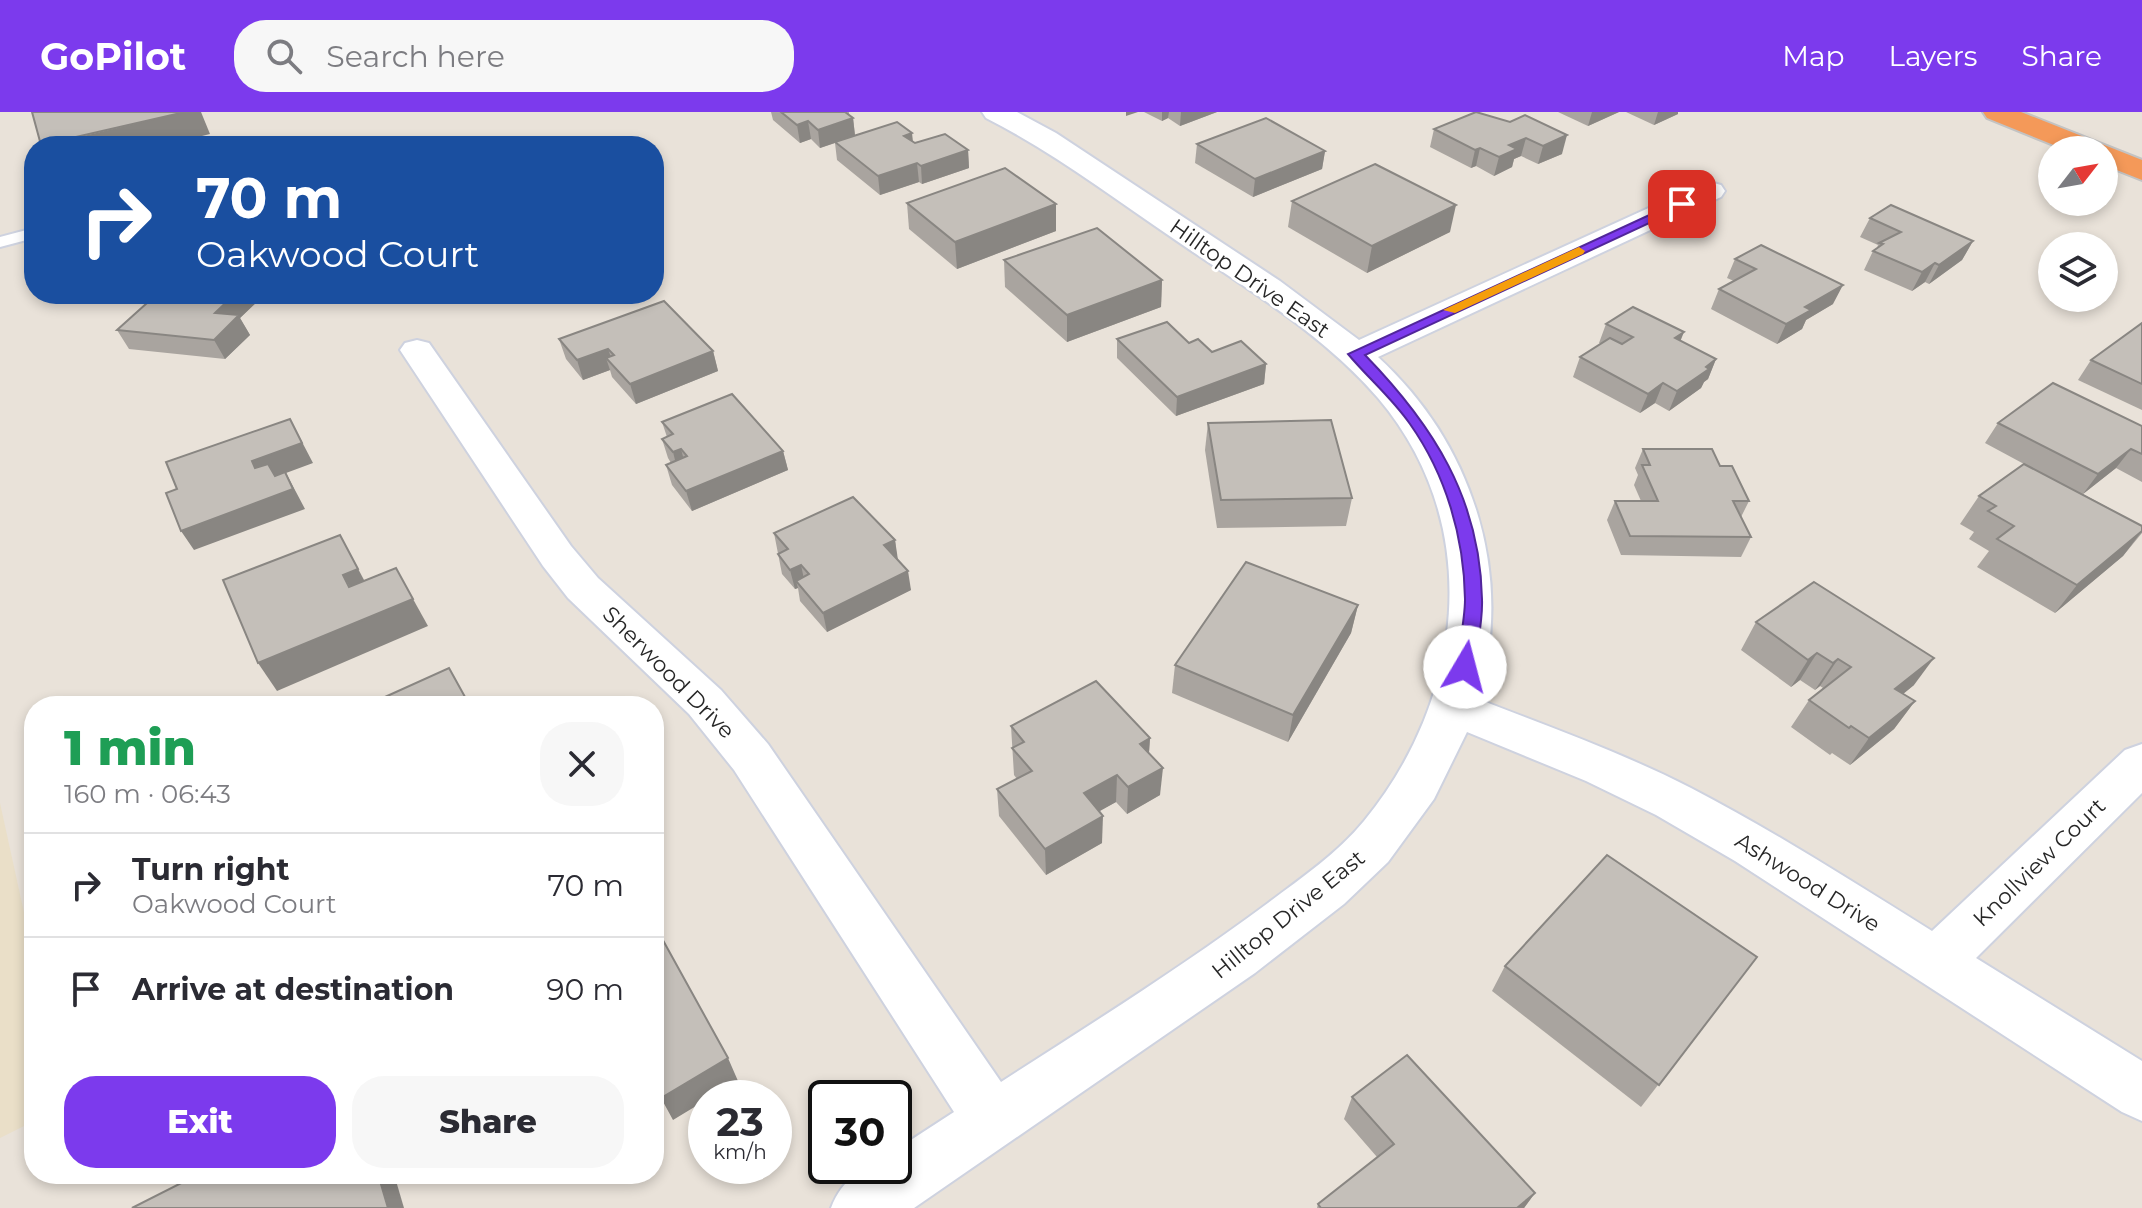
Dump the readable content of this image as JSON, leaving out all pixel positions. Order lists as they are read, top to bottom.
{
  "streets": {
    "street": [
      "Hilltop Drive East",
      "Sherwood Drive",
      "Knollview Court",
      "Ashwood Drive"
    ]
  },
  "crossings": [
    ["Hilltop Drive East", "Sherwood Drive"],
    ["Hilltop Drive East", "Ashwood Drive"],
    ["Knollview Court", "Ashwood Drive"]
  ],
  "north": "top right",
  "page": {
    "header": "GoPilot",
    "search": "Search here",
    "nav": ["Map", "Layers", "Share"],
    "turn": ["70 m", "Oakwood Court"],
    "heading": ["1 min", "160 m · 06:43"],
    "list": [
      {
        "name": "Turn right",
        "note": "Oakwood Court",
        "value": "70 m"
      },
      {
        "name": "Arrive at destination",
        "value": "90 m"
      }
    ],
    "buttons": ["Exit", "Share"],
    "speed": "23 km/h",
    "limit": "30"
  }
}
